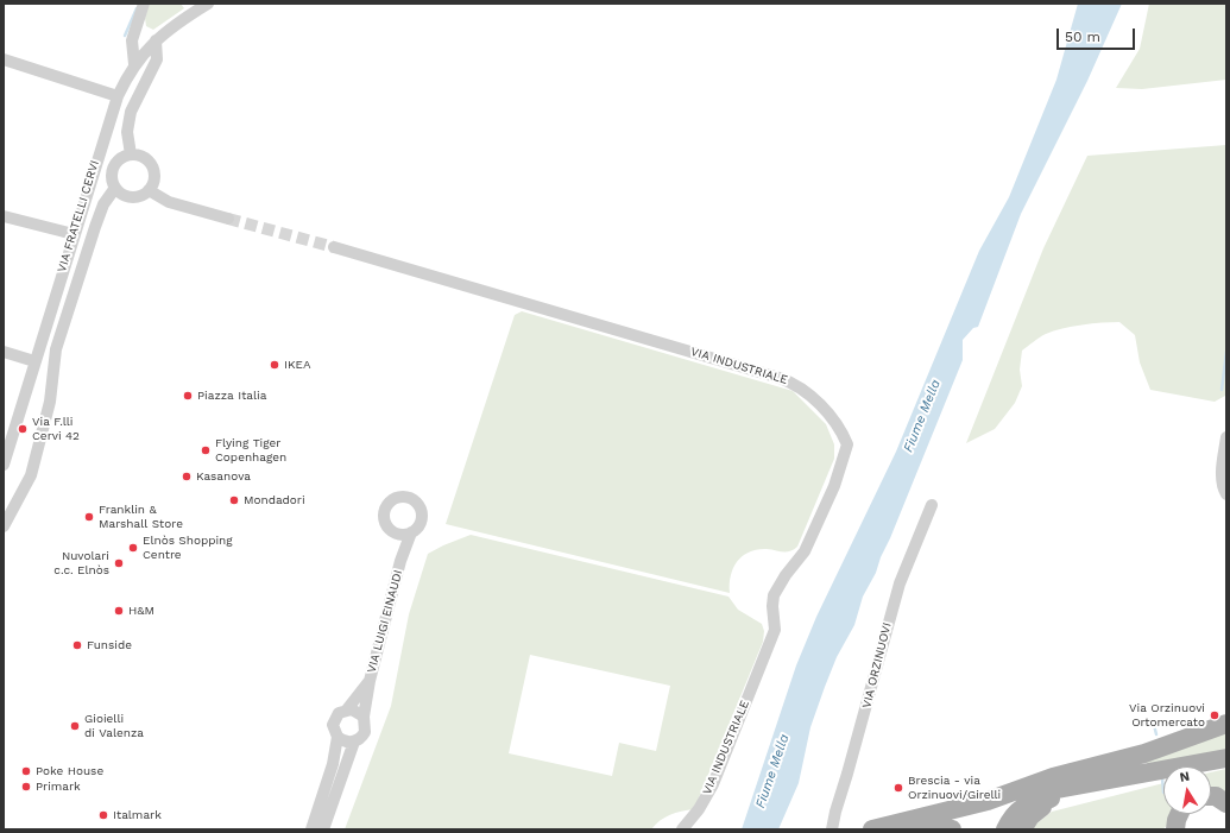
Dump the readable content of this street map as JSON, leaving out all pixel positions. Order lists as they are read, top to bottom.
{
  "streets": {
    "street": [
      "VIA FRATELLI CERVI",
      "VIA INDUSTRIALE",
      "VIA LUIGI EINAUDI",
      "VIA ORZINUOVI"
    ]
  },
  "water": ["Fiume Mella"],
  "places": [
    "IKEA",
    "Piazza Italia",
    "Via F.lli Cervi 42",
    "Flying Tiger Copenhagen",
    "Kasanova",
    "Mondadori",
    "Franklin & Marshall Store",
    "Elnòs Shopping Centre",
    "Nuvolari c.c. Elnòs",
    "H&M",
    "Funside",
    "Via Orzinuovi Ortomercato",
    "Gioielli di Valenza",
    "Poke House",
    "Primark",
    "Brescia - via Orzinuovi/Girelli",
    "Italmark"
  ],
  "scale_bar": "50 m",
  "north": "top"
}
